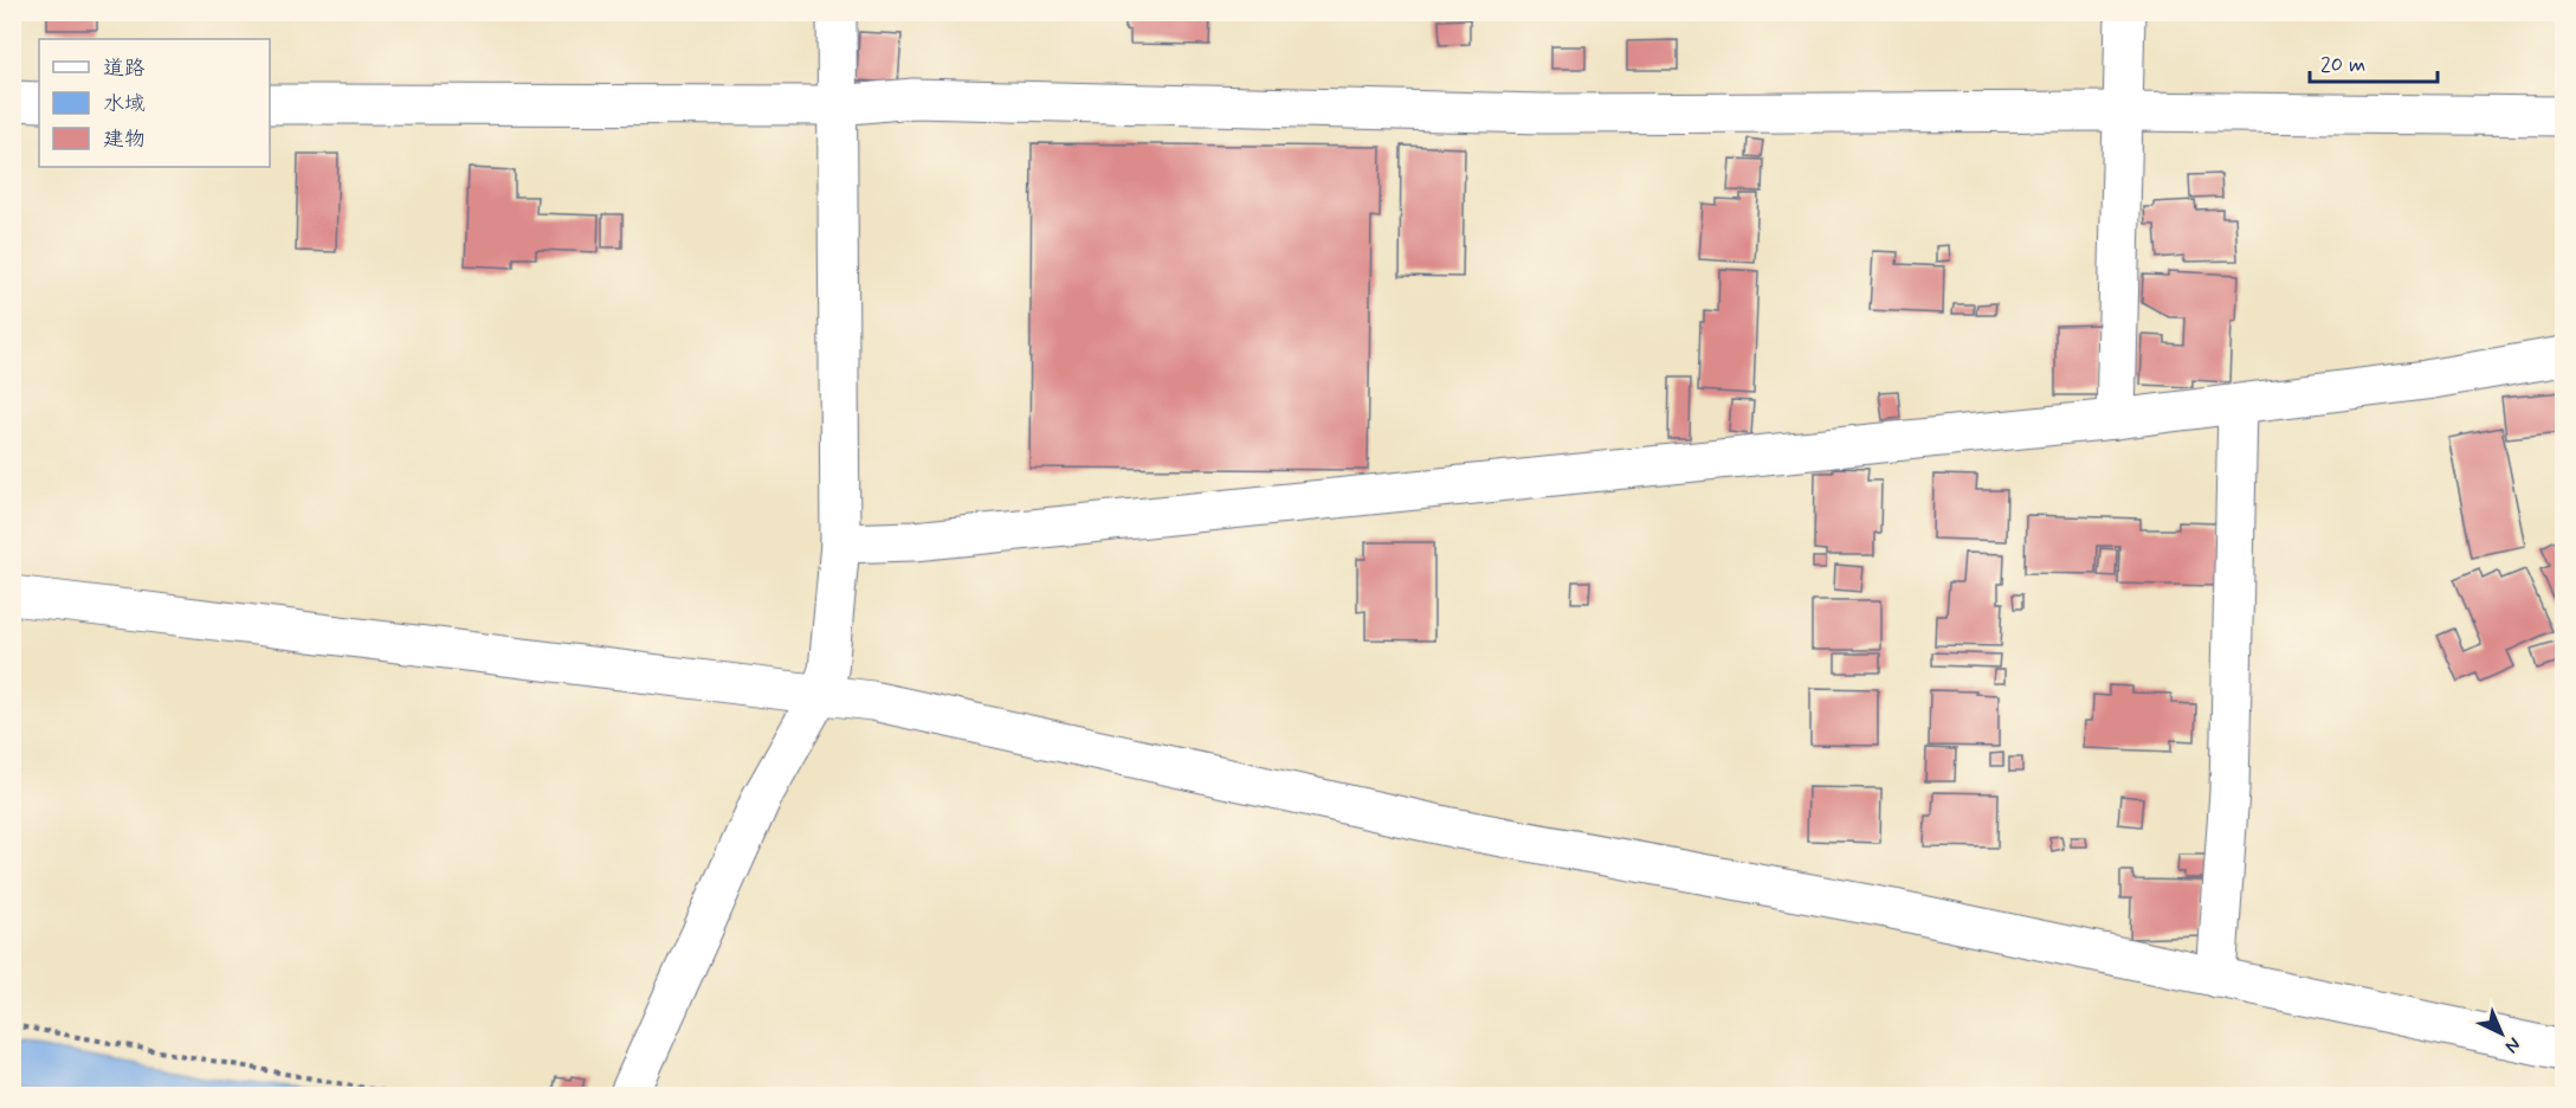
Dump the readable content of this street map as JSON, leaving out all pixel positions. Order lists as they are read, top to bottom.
{
  "legend": ["道路", "水域", "建物"],
  "scale_bar": "20 m",
  "north": "bottom right"
}
